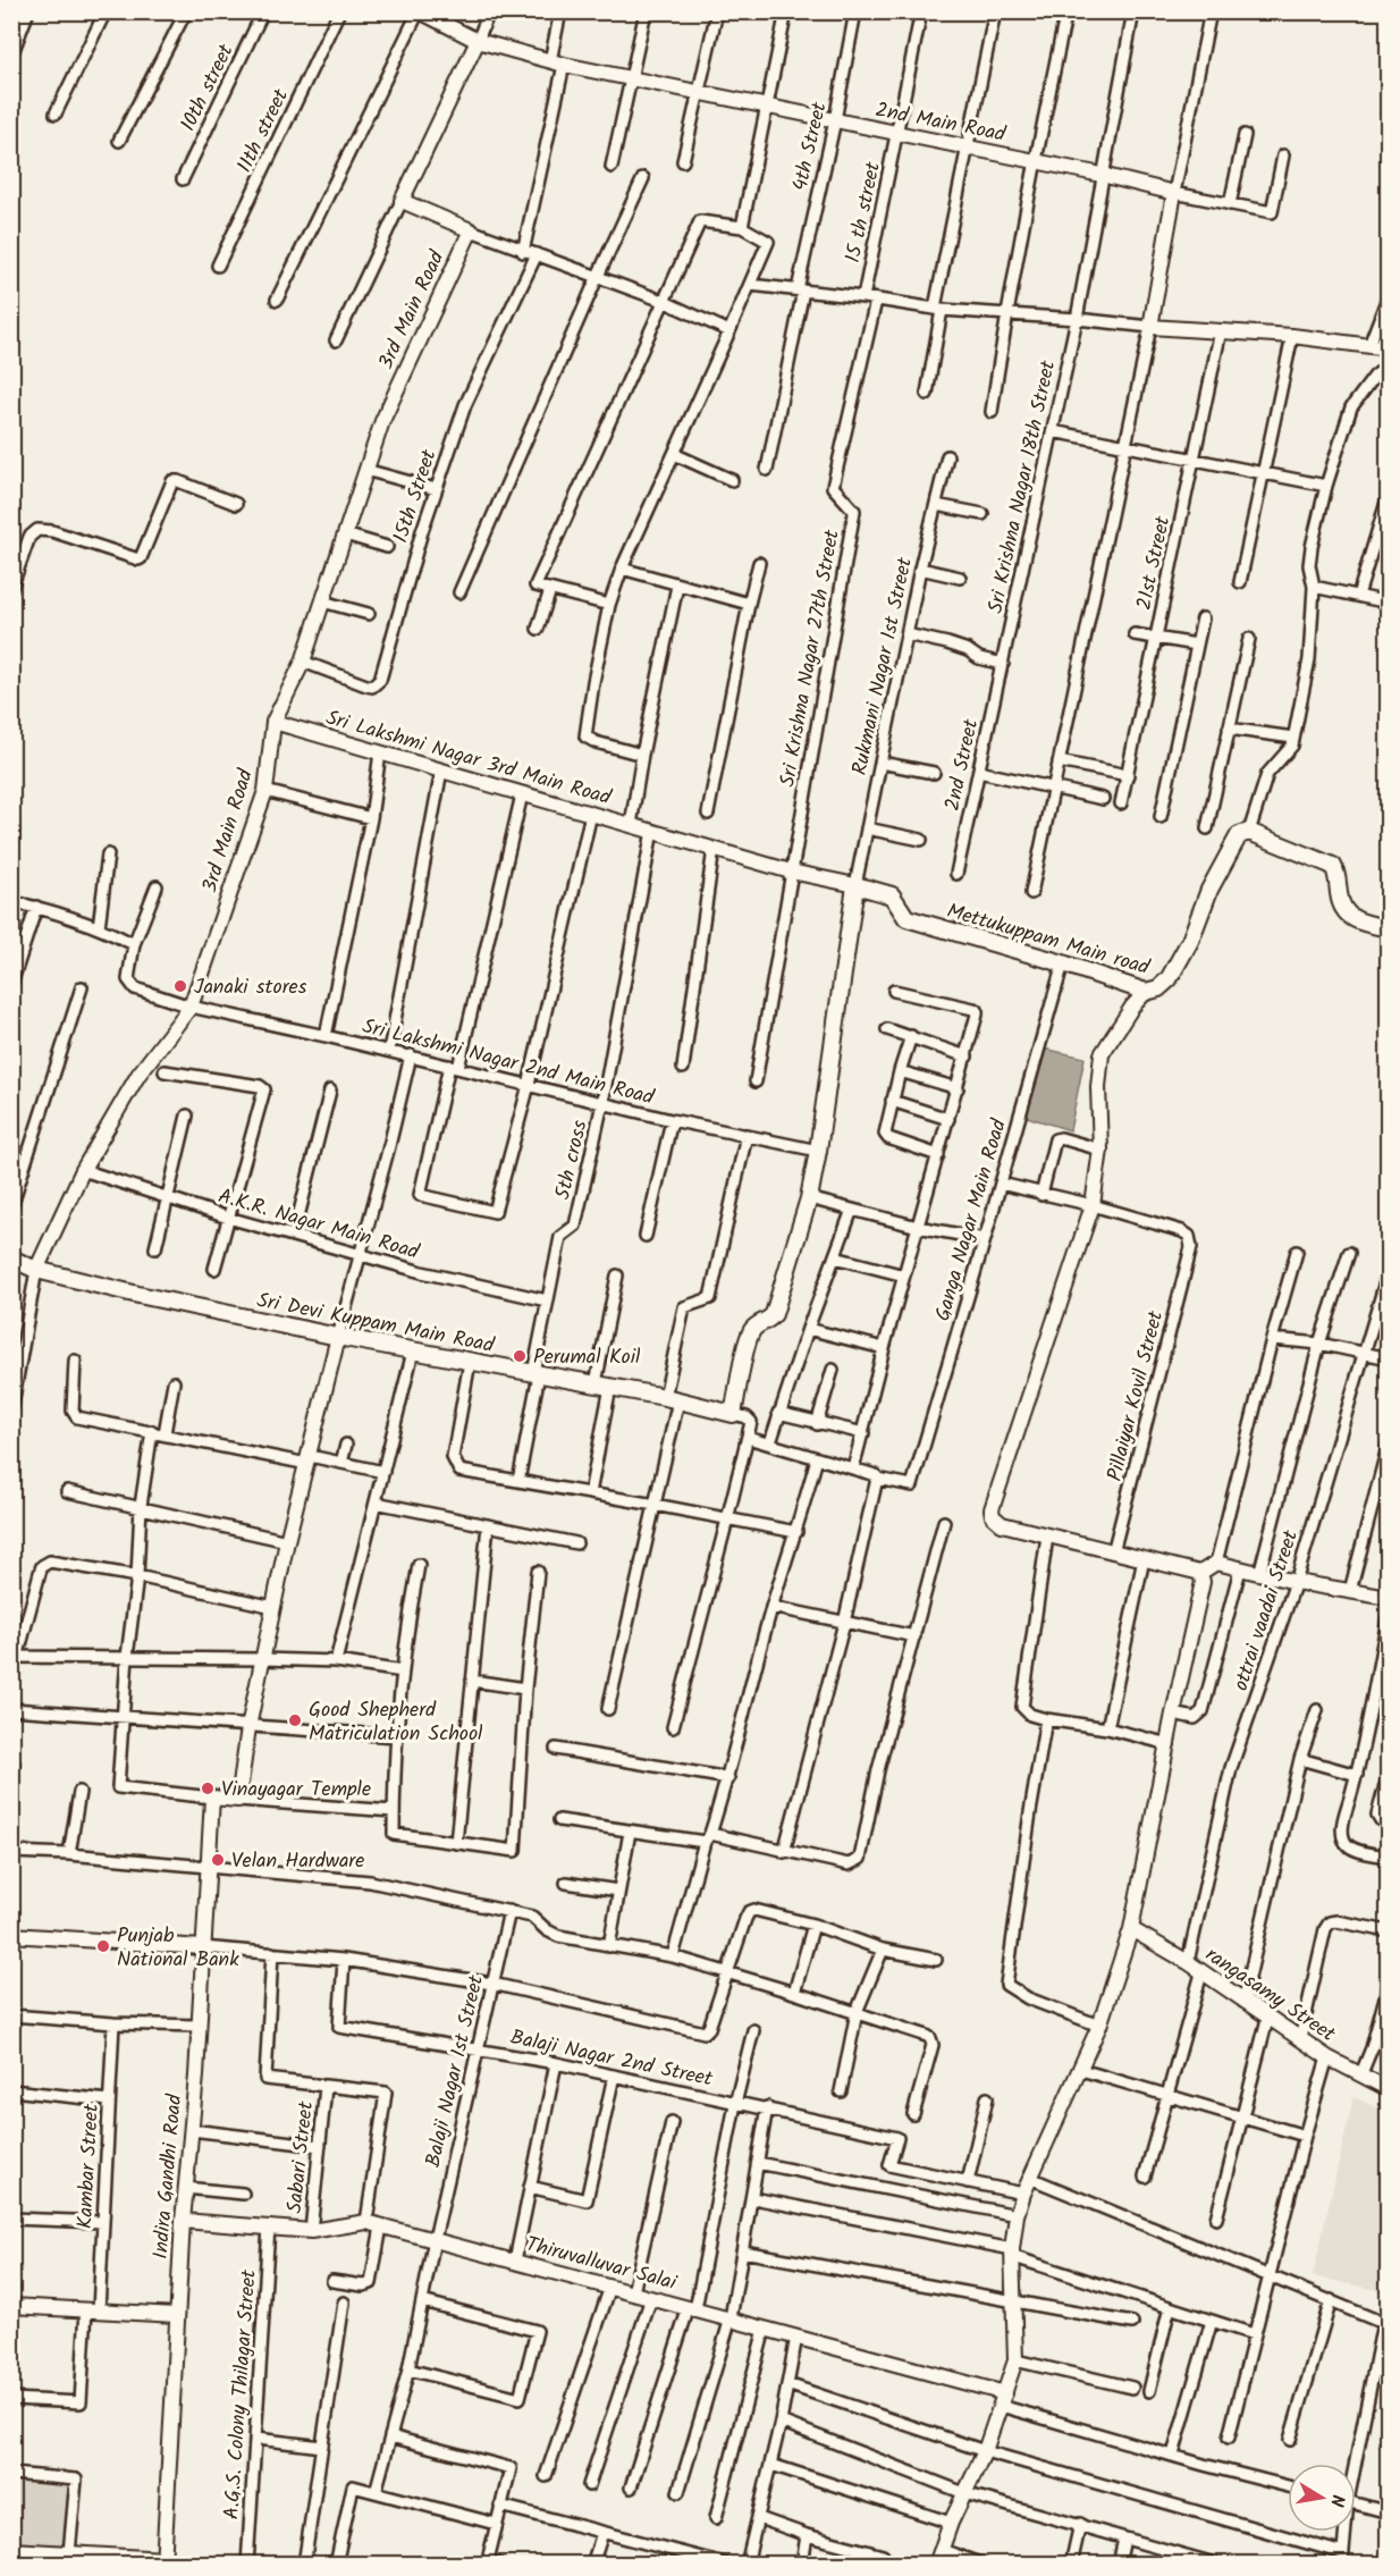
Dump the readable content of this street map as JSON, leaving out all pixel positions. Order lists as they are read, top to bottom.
{
  "streets": {
    "main road": ["Mettukuppam Main road", "Sri Devi Kuppam Main Road"],
    "street": [
      "10th street",
      "2nd Main Road",
      "11th street",
      "4th Street",
      "15 th street",
      "3rd Main Road",
      "Sri Krishna Nagar 18th Street",
      "15th Street",
      "21st Street",
      "Sri Krishna Nagar 27th Street",
      "Rukmani Nagar 1st Street",
      "Sri Lakshmi Nagar 3rd Main Road",
      "2nd Street",
      "Sri Lakshmi Nagar 2nd Main Road",
      "5th cross",
      "Ganga Nagar Main Road",
      "A.K.R. Nagar Main Road",
      "Pillaiyar Kovil Street",
      "ottrai vaadai Street",
      "rangasamy Street",
      "Balaji Nagar 2nd Street",
      "Balaji Nagar 1st Street",
      "Sabari Street",
      "Kambar Street",
      "Indira Gandhi Road",
      "Thiruvalluvar Salai",
      "A.G.S. Colony Thilagar Street"
    ]
  },
  "crossings": [
    ["2nd Main Road", "4th Street"],
    ["2nd Main Road", "15 th street"],
    ["2nd Main Road", "Sri Krishna Nagar 18th Street"],
    ["3rd Main Road", "15th Street"],
    ["3rd Main Road", "Sri Lakshmi Nagar 3rd Main Road"],
    ["3rd Main Road", "Sri Lakshmi Nagar 2nd Main Road"],
    ["3rd Main Road", "A.K.R. Nagar Main Road"],
    ["3rd Main Road", "Sri Devi Kuppam Main Road"],
    ["Sri Krishna Nagar 18th Street", "2nd Street"],
    ["Sri Krishna Nagar 27th Street", "Sri Lakshmi Nagar 3rd Main Road"],
    ["Rukmani Nagar 1st Street", "Sri Lakshmi Nagar 3rd Main Road"],
    ["Rukmani Nagar 1st Street", "Mettukuppam Main road"],
    ["Sri Lakshmi Nagar 3rd Main Road", "Mettukuppam Main road"],
    ["Sri Lakshmi Nagar 3rd Main Road", "5th cross"],
    ["Mettukuppam Main road", "Ganga Nagar Main Road"],
    ["Sri Lakshmi Nagar 2nd Main Road", "5th cross"],
    ["5th cross", "A.K.R. Nagar Main Road"],
    ["ottrai vaadai Street", "rangasamy Street"],
    ["Balaji Nagar 2nd Street", "Balaji Nagar 1st Street"],
    ["Balaji Nagar 1st Street", "Thiruvalluvar Salai"],
    ["Sabari Street", "Thiruvalluvar Salai"],
    ["Indira Gandhi Road", "Thiruvalluvar Salai"],
    ["Thiruvalluvar Salai", "A.G.S. Colony Thilagar Street"]
  ],
  "places": [
    "Janaki stores",
    "Perumal Koil",
    "Good Shepherd Matriculation School",
    "Vinayagar Temple",
    "Velan Hardware",
    "Punjab National Bank"
  ],
  "north": "right"
}
